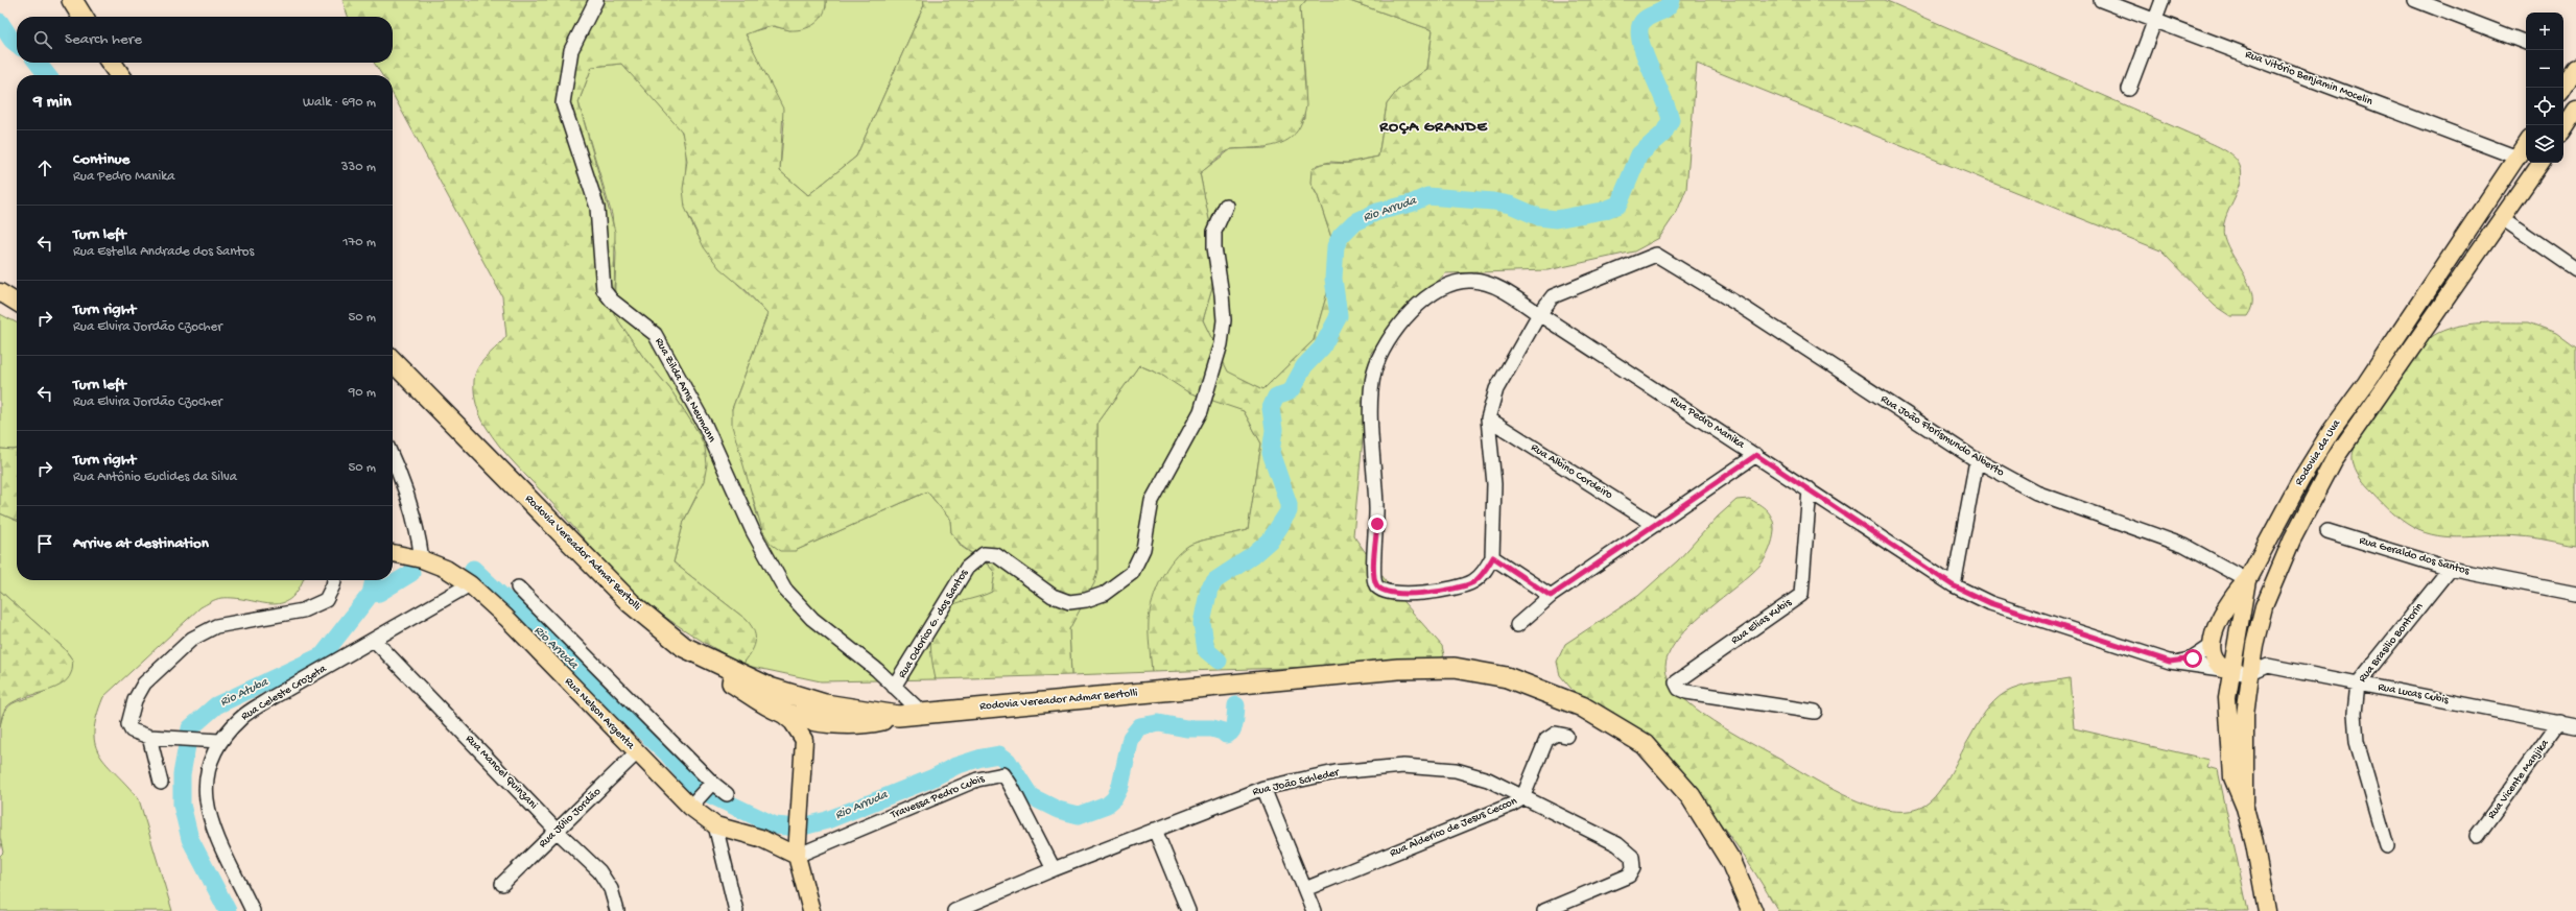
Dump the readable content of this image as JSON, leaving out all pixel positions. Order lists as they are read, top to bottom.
{
  "streets": {
    "highway": ["Rodovia Vereador Admar Bertolli"],
    "main road": ["Rodovia da Uva", "Rua Nelson Argenta"],
    "street": [
      "Rua Vitório Benjamin Mocelin",
      "Rua Zilda Arns Neumann",
      "Rua Pedro Manika",
      "Rua João Florismundo Alberto",
      "Rua Albino Cordeiro",
      "Rua Geraldo dos Santos",
      "Rua Elias Kubis",
      "Rua Odorico G. dos Santos",
      "Rua Brasilio Bontorin",
      "Rua Celeste Crozeta",
      "Rua Lucas Cubis",
      "Rua Manoel Quinzani",
      "Rua Vicente Manjika",
      "Rua João Schleder",
      "Travessa Pedro Cubis",
      "Rua Júlio Jordão",
      "Rua Alderico de Jesus Ceccon"
    ]
  },
  "crossings": [
    ["Rua Vitório Benjamin Mocelin", "Rodovia da Uva"],
    ["Rua Zilda Arns Neumann", "Rodovia Vereador Admar Bertolli"],
    ["Rua Zilda Arns Neumann", "Rua Odorico G. dos Santos"],
    ["Rua Pedro Manika", "Rua João Florismundo Alberto"],
    ["Rua Pedro Manika", "Rodovia da Uva"],
    ["Rua Pedro Manika", "Rua Elias Kubis"],
    ["Rua Pedro Manika", "Rua Lucas Cubis"],
    ["Rua João Florismundo Alberto", "Rodovia da Uva"],
    ["Rodovia da Uva", "Rua Lucas Cubis"],
    ["Rua Geraldo dos Santos", "Rua Brasilio Bontorin"],
    ["Rua Brasilio Bontorin", "Rua Lucas Cubis"],
    ["Rua Celeste Crozeta", "Rua Nelson Argenta"],
    ["Rua Celeste Crozeta", "Rua Manoel Quinzani"],
    ["Rua Lucas Cubis", "Rua Vicente Manjika"],
    ["Rua Nelson Argenta", "Travessa Pedro Cubis"],
    ["Rua Nelson Argenta", "Rua Júlio Jordão"],
    ["Rua Manoel Quinzani", "Rua Júlio Jordão"],
    ["Rua João Schleder", "Travessa Pedro Cubis"],
    ["Rua João Schleder", "Rua Alderico de Jesus Ceccon"]
  ],
  "districts": ["ROÇA GRANDE"],
  "water": ["Rio Arruda", "Rio Atuba"],
  "page": {
    "map_buttons": ["+", "−"],
    "search": "Search here",
    "heading": ["9 min", "Walk · 690 m"],
    "list": [
      ["Continue", "Rua Pedro Manika", "330 m"],
      ["Turn left", "Rua Estella Andrade dos Santos", "170 m"],
      ["Turn right", "Rua Elvira Jordão Czocher", "50 m"],
      ["Turn left", "Rua Elvira Jordão Czocher", "90 m"],
      ["Turn right", "Rua Antônio Euclides da Silva", "50 m"],
      "Arrive at destination"
    ]
  }
}
